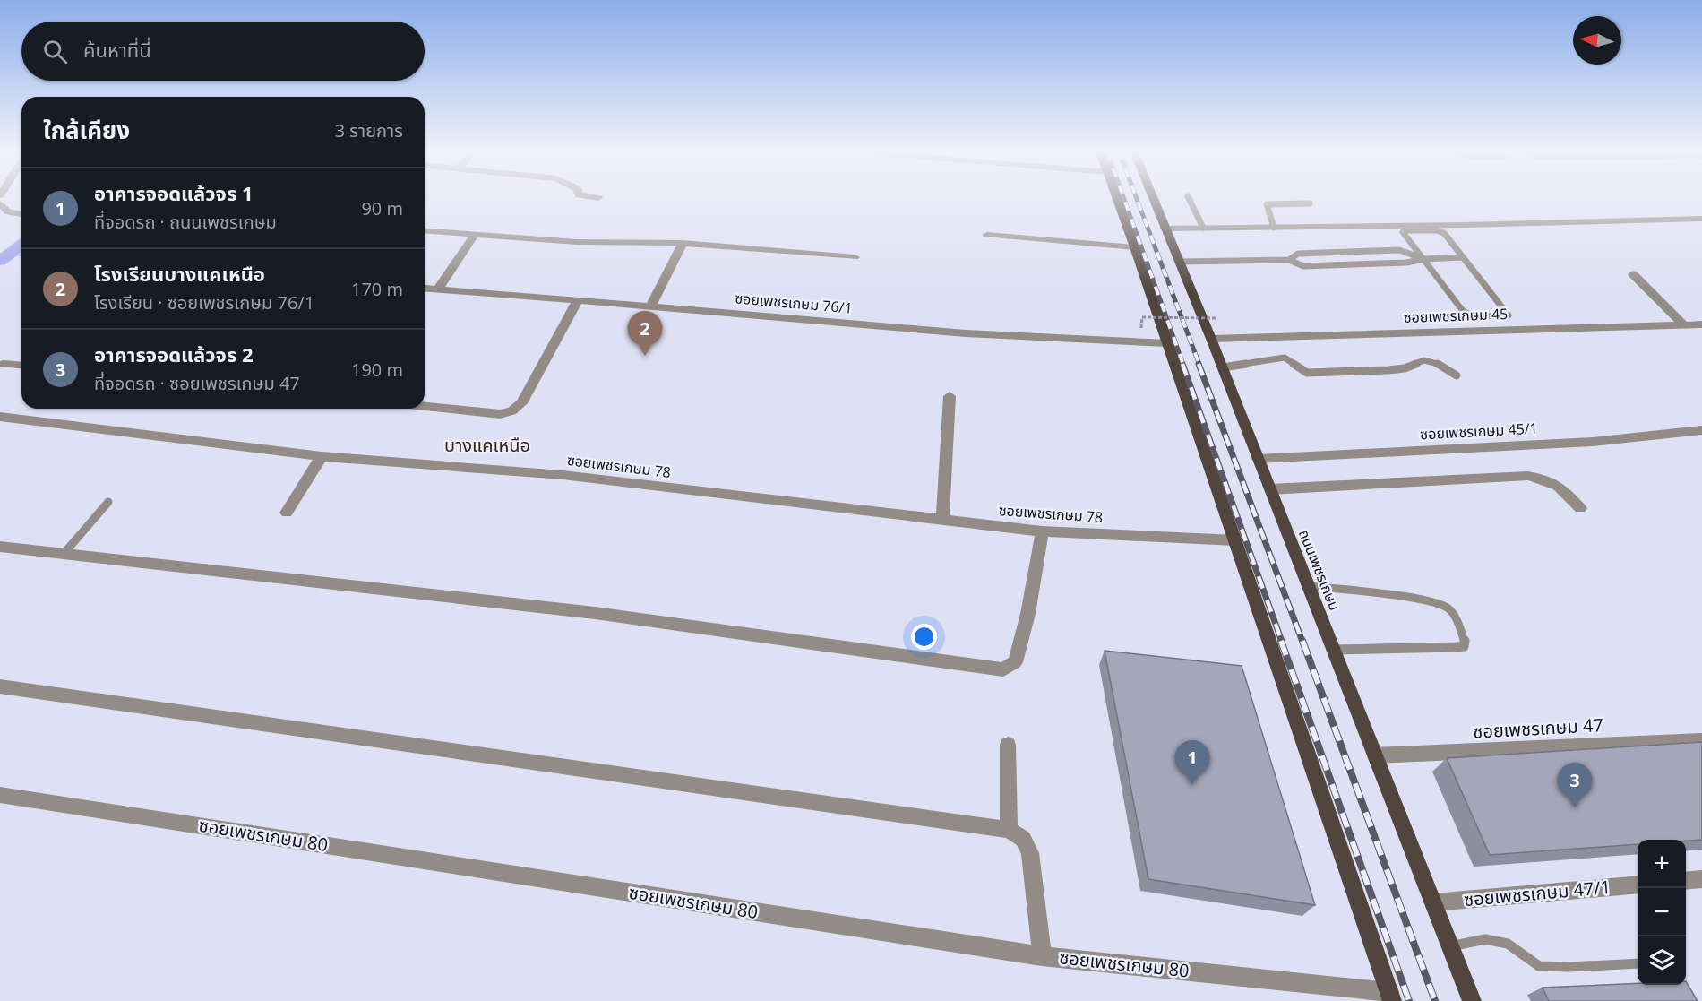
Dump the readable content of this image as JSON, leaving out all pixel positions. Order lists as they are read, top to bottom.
{
  "streets": {
    "main road": ["ถนนเพชรเกษม"],
    "street": [
      "ซอยเพชรเกษม 76/1",
      "ซอยเพชรเกษม 45",
      "ซอยเพชรเกษม 45/1",
      "ซอยเพชรเกษม 78",
      "ซอยเพชรเกษม 47",
      "ซอยเพชรเกษม 80",
      "ซอยเพชรเกษม 47/1"
    ]
  },
  "crossings": [
    ["ซอยเพชรเกษม 45", "ถนนเพชรเกษม"],
    ["ซอยเพชรเกษม 45/1", "ถนนเพชรเกษม"],
    ["ถนนเพชรเกษม", "ซอยเพชรเกษม 47"],
    ["ถนนเพชรเกษม", "ซอยเพชรเกษม 47/1"]
  ],
  "districts": ["บางแคเหนือ"],
  "north": "left",
  "page": {
    "search": "ค้นหาที่นี่",
    "heading": ["ใกล้เคียง", "3 รายการ"],
    "list": [
      {
        "mark": "1",
        "name": "อาคารจอดแล้วจร 1",
        "note": "ที่จอดรถ · ถนนเพชรเกษม",
        "value": "90 m"
      },
      {
        "mark": "2",
        "name": "โรงเรียนบางแคเหนือ",
        "note": "โรงเรียน · ซอยเพชรเกษม 76/1",
        "value": "170 m"
      },
      {
        "mark": "3",
        "name": "อาคารจอดแล้วจร 2",
        "note": "ที่จอดรถ · ซอยเพชรเกษม 47",
        "value": "190 m"
      }
    ],
    "pins": ["2", "1", "3"],
    "map_buttons": ["+", "−"]
  }
}
